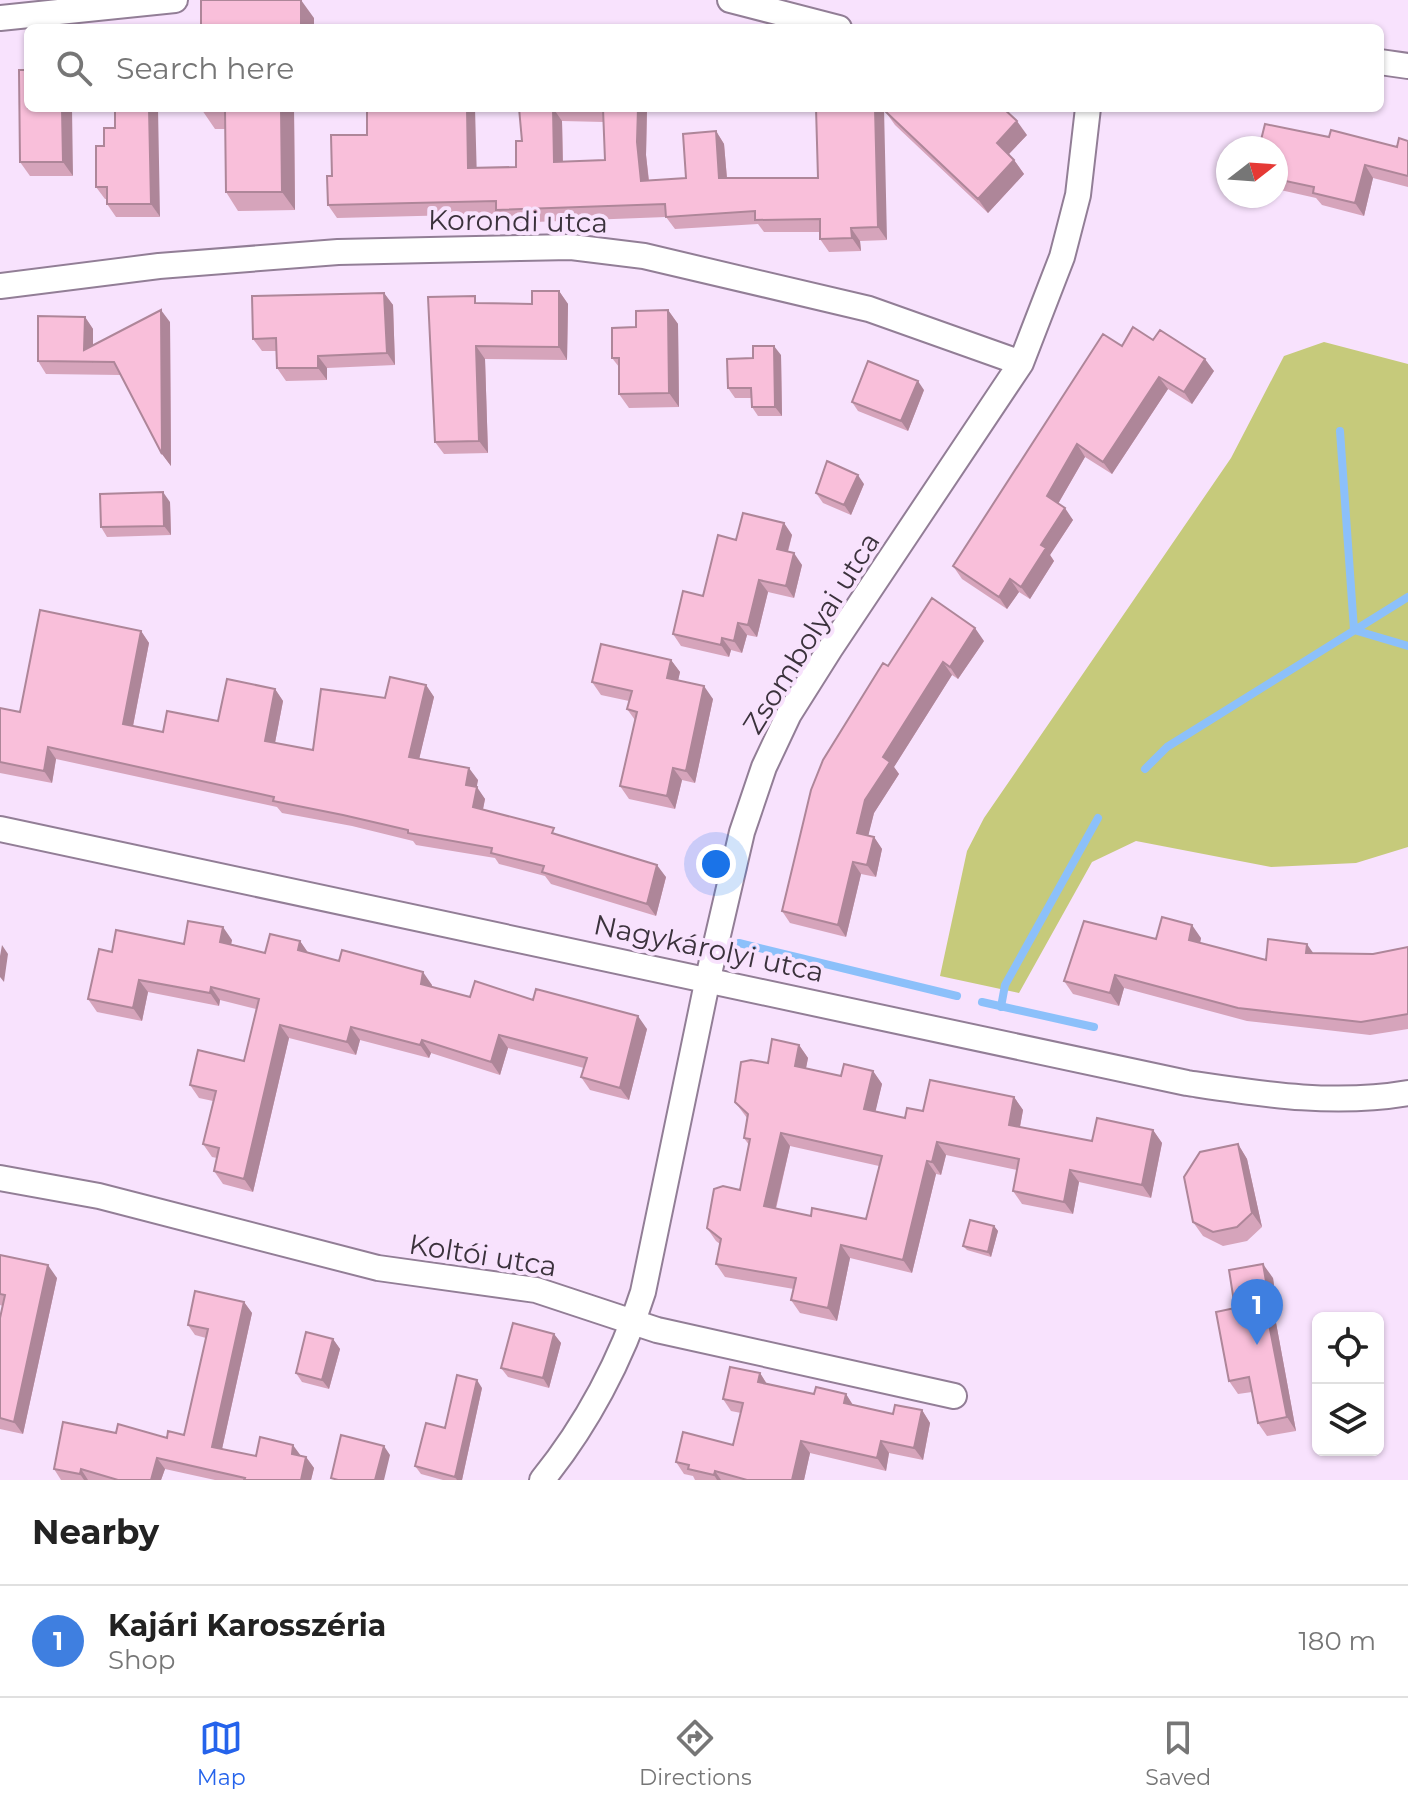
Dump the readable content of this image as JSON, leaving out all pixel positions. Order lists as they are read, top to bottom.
{
  "streets": {
    "street": [
      "Korondi utca",
      "Zsombolyai utca",
      "Nagykárolyi utca",
      "Koltói utca"
    ]
  },
  "crossings": [
    ["Korondi utca", "Zsombolyai utca"],
    ["Zsombolyai utca", "Nagykárolyi utca"],
    ["Zsombolyai utca", "Koltói utca"]
  ],
  "north": "right",
  "page": {
    "search": "Search here",
    "pins": "1",
    "heading": "Nearby",
    "list": [
      {
        "mark": "1",
        "name": "Kajári Karosszéria",
        "note": "Shop",
        "value": "180 m"
      }
    ],
    "nav": ["Map", "Directions", "Saved"]
  }
}
